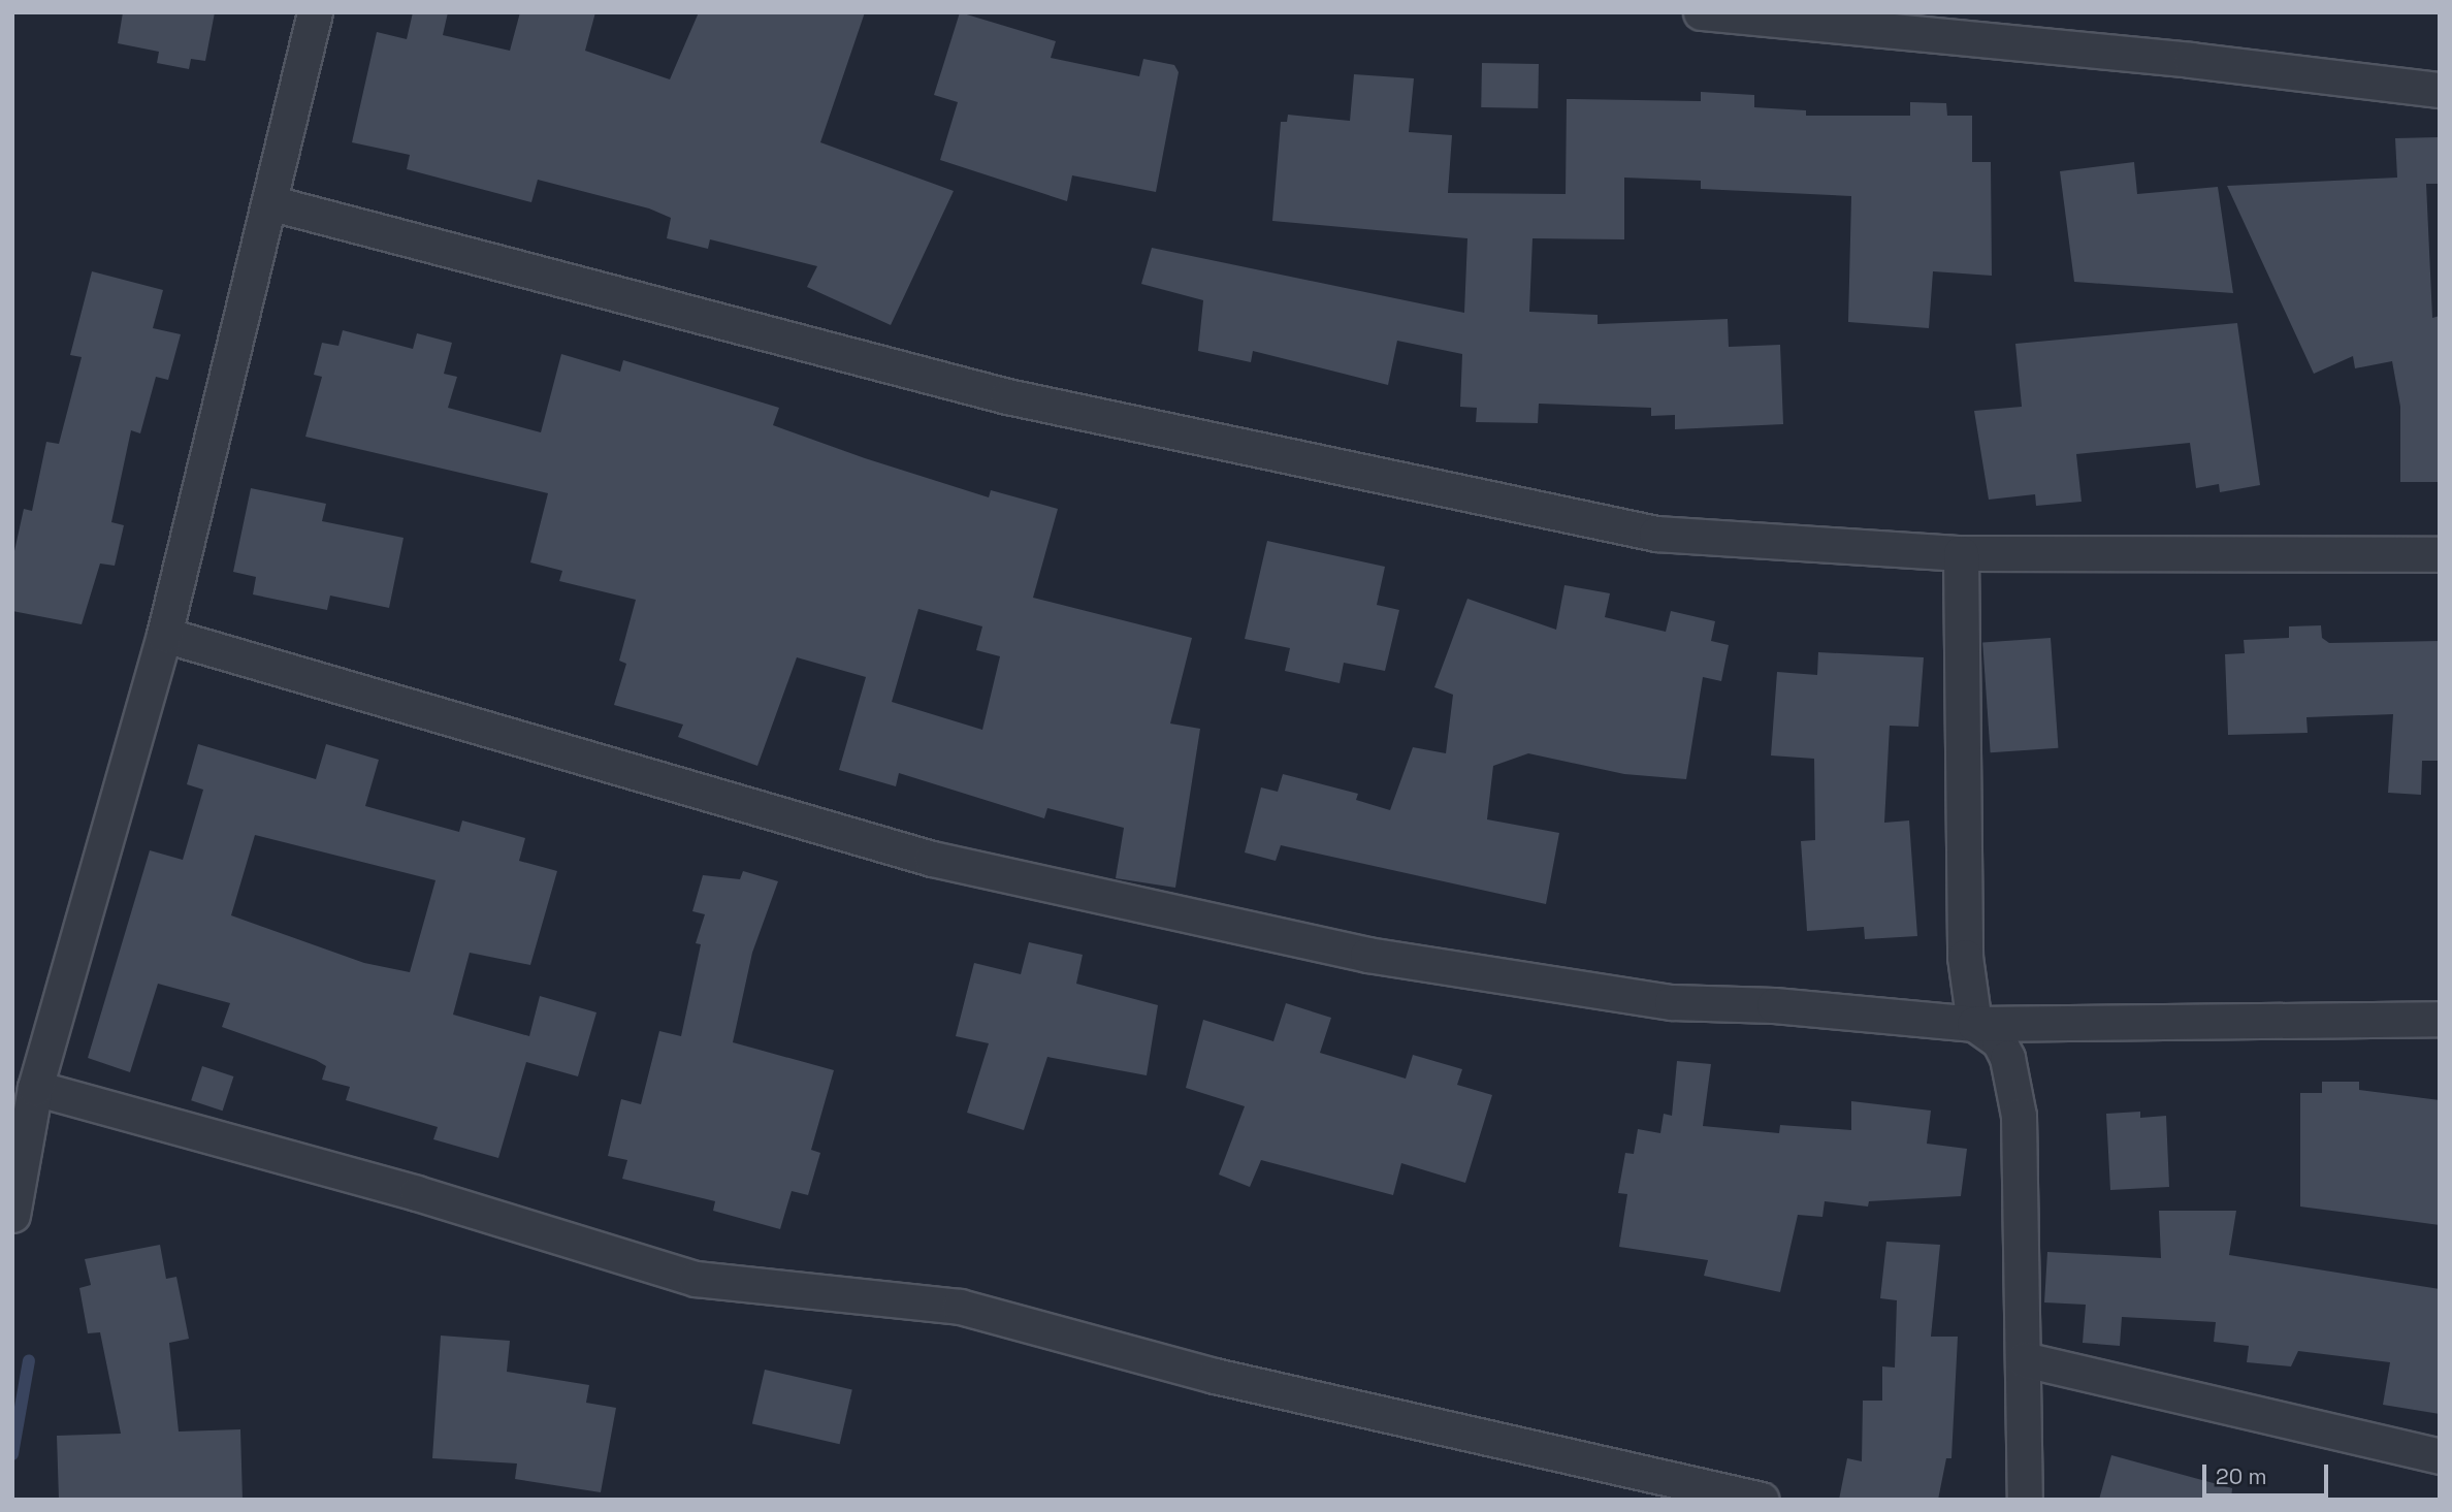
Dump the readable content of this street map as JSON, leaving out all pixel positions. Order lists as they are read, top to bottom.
{
  "scale_bar": "20 m"
}
